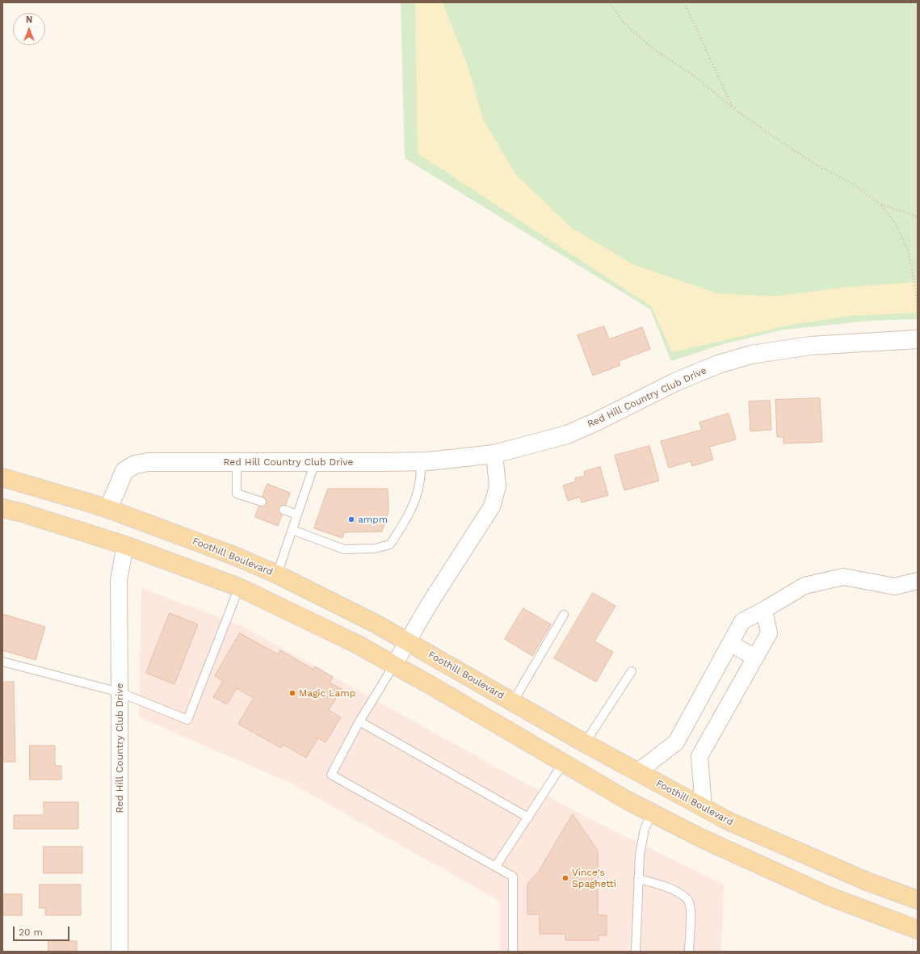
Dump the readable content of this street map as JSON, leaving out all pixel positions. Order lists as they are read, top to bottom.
{
  "streets": {
    "main road": ["Foothill Boulevard"],
    "street": ["Red Hill Country Club Drive"]
  },
  "crossings": [
    ["Red Hill Country Club Drive", "Foothill Boulevard"]
  ],
  "places": ["ampm", "Magic Lamp", "Vince's Spaghetti"],
  "scale_bar": "20 m",
  "north": "top"
}
